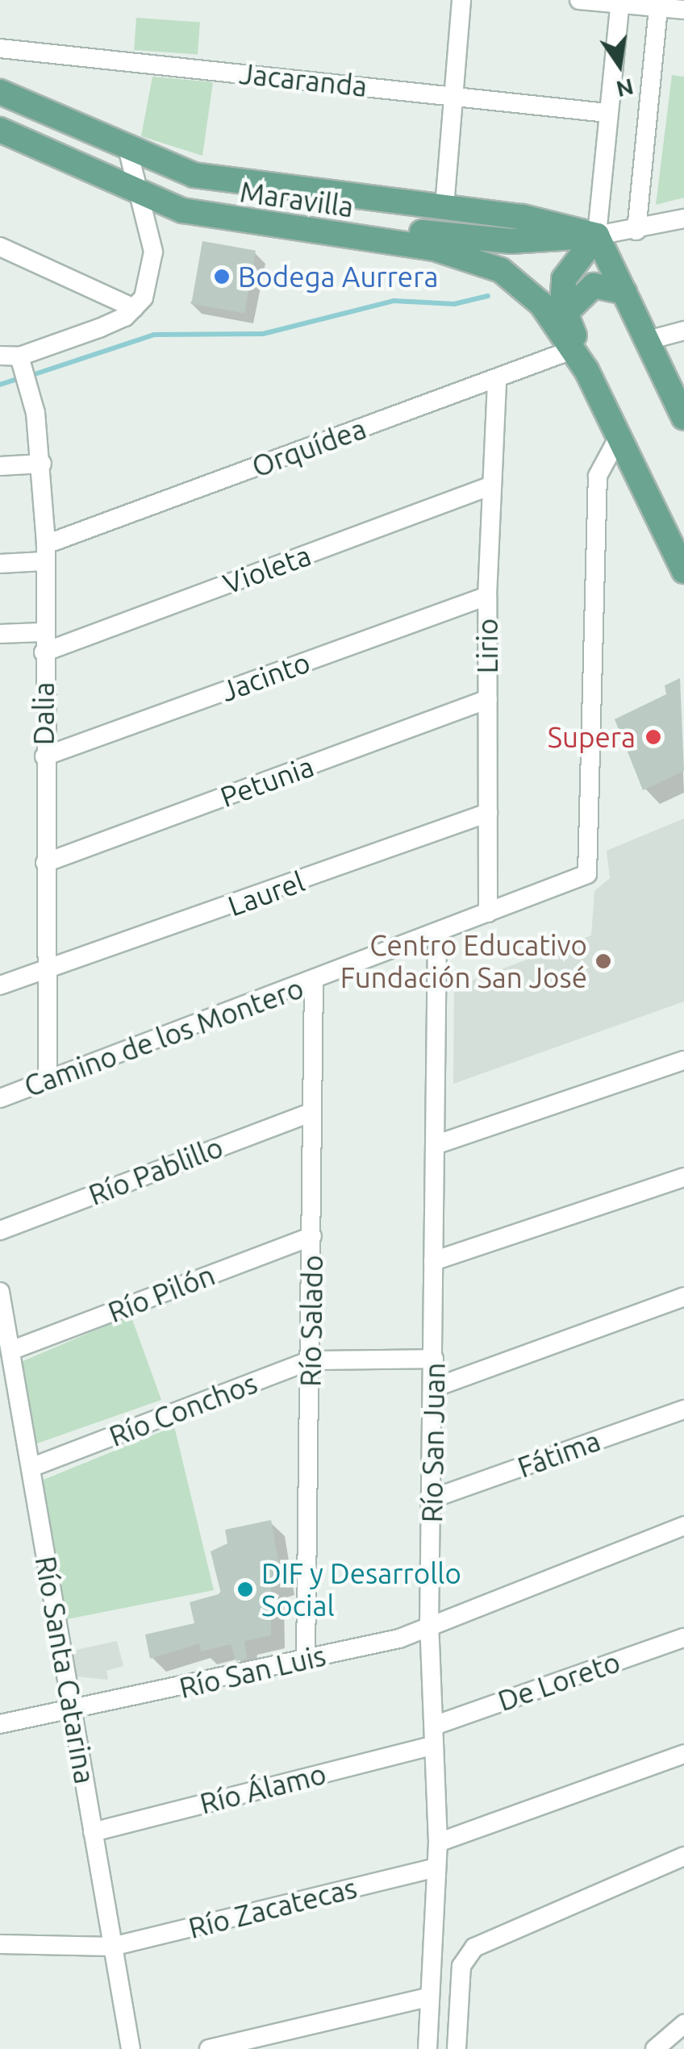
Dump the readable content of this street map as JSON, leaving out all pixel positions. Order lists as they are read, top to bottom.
{
  "streets": {
    "main road": ["Maravilla"],
    "street": [
      "Jacaranda",
      "Orquídea",
      "Violeta",
      "Lirio",
      "Jacinto",
      "Dalia",
      "Petunia",
      "Laurel",
      "Camino de los Montero",
      "Río Pablillo",
      "Río Pilón",
      "Río Salado",
      "Río Conchos",
      "Río San Juan",
      "Fátima",
      "Río Santa Catarina",
      "Río San Luis",
      "De Loreto",
      "Río Álamo",
      "Río Zacatecas"
    ]
  },
  "crossings": [
    ["Maravilla", "Orquídea"],
    ["Orquídea", "Lirio"],
    ["Orquídea", "Dalia"],
    ["Violeta", "Lirio"],
    ["Violeta", "Dalia"],
    ["Lirio", "Jacinto"],
    ["Lirio", "Petunia"],
    ["Lirio", "Laurel"],
    ["Lirio", "Camino de los Montero"],
    ["Jacinto", "Dalia"],
    ["Dalia", "Petunia"],
    ["Dalia", "Laurel"],
    ["Dalia", "Camino de los Montero"],
    ["Camino de los Montero", "Río Salado"],
    ["Camino de los Montero", "Río San Juan"],
    ["Río Pablillo", "Río Salado"],
    ["Río Pilón", "Río Salado"],
    ["Río Pilón", "Río Santa Catarina"],
    ["Río Salado", "Río Conchos"],
    ["Río Salado", "Río San Luis"],
    ["Río Conchos", "Río San Juan"],
    ["Río Conchos", "Río Santa Catarina"],
    ["Río San Juan", "Fátima"],
    ["Río San Juan", "Río San Luis"],
    ["Río San Juan", "De Loreto"],
    ["Río San Juan", "Río Álamo"],
    ["Río San Juan", "Río Zacatecas"],
    ["Río Santa Catarina", "Río San Luis"],
    ["Río Santa Catarina", "Río Álamo"],
    ["Río Santa Catarina", "Río Zacatecas"]
  ],
  "places": [
    "Bodega Aurrera",
    "Supera",
    "Centro Educativo Fundación San José",
    "DIF y Desarrollo Social"
  ],
  "north": "bottom"
}
